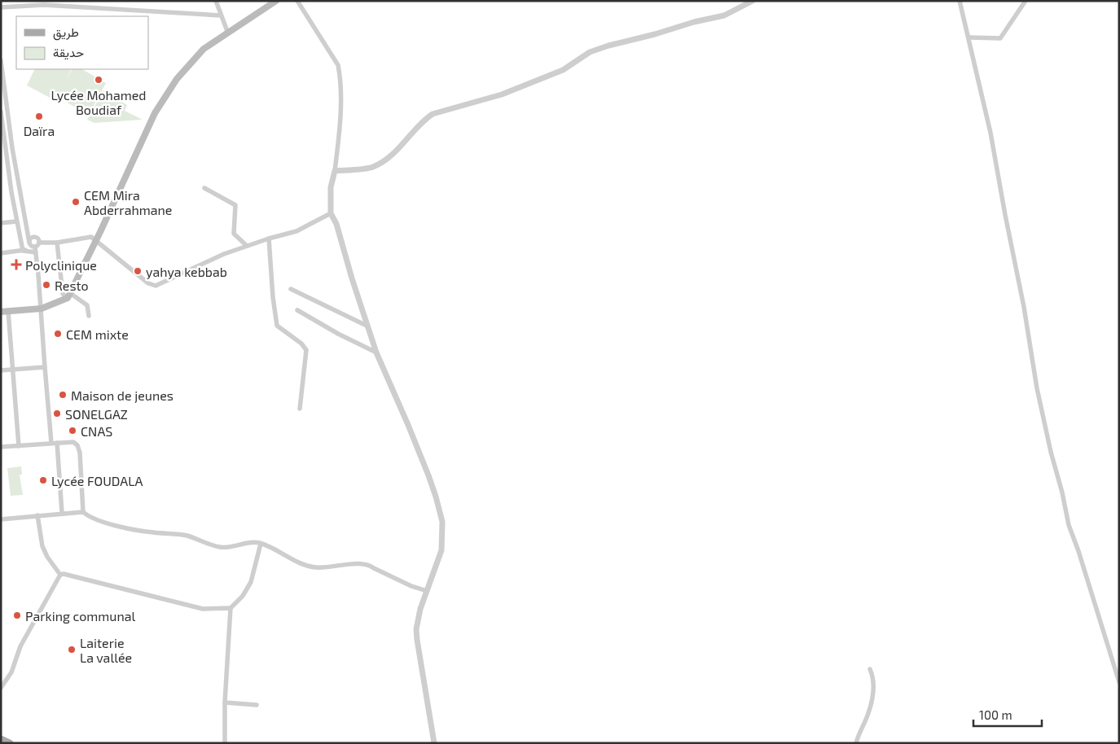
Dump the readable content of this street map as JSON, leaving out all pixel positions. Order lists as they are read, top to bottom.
{
  "places": {
    "other": [
      "Lycée Mohamed Boudiaf",
      "Daïra",
      "CEM Mira Abderrahmane",
      "yahya kebbab",
      "Resto",
      "CEM mixte",
      "Maison de jeunes",
      "SONELGAZ",
      "CNAS",
      "Lycée FOUDALA",
      "Parking communal",
      "Laiterie La vallée"
    ],
    "health": ["Polyclinique"]
  },
  "legend": ["طريق", "حديقة"],
  "scale_bar": "100 m"
}
